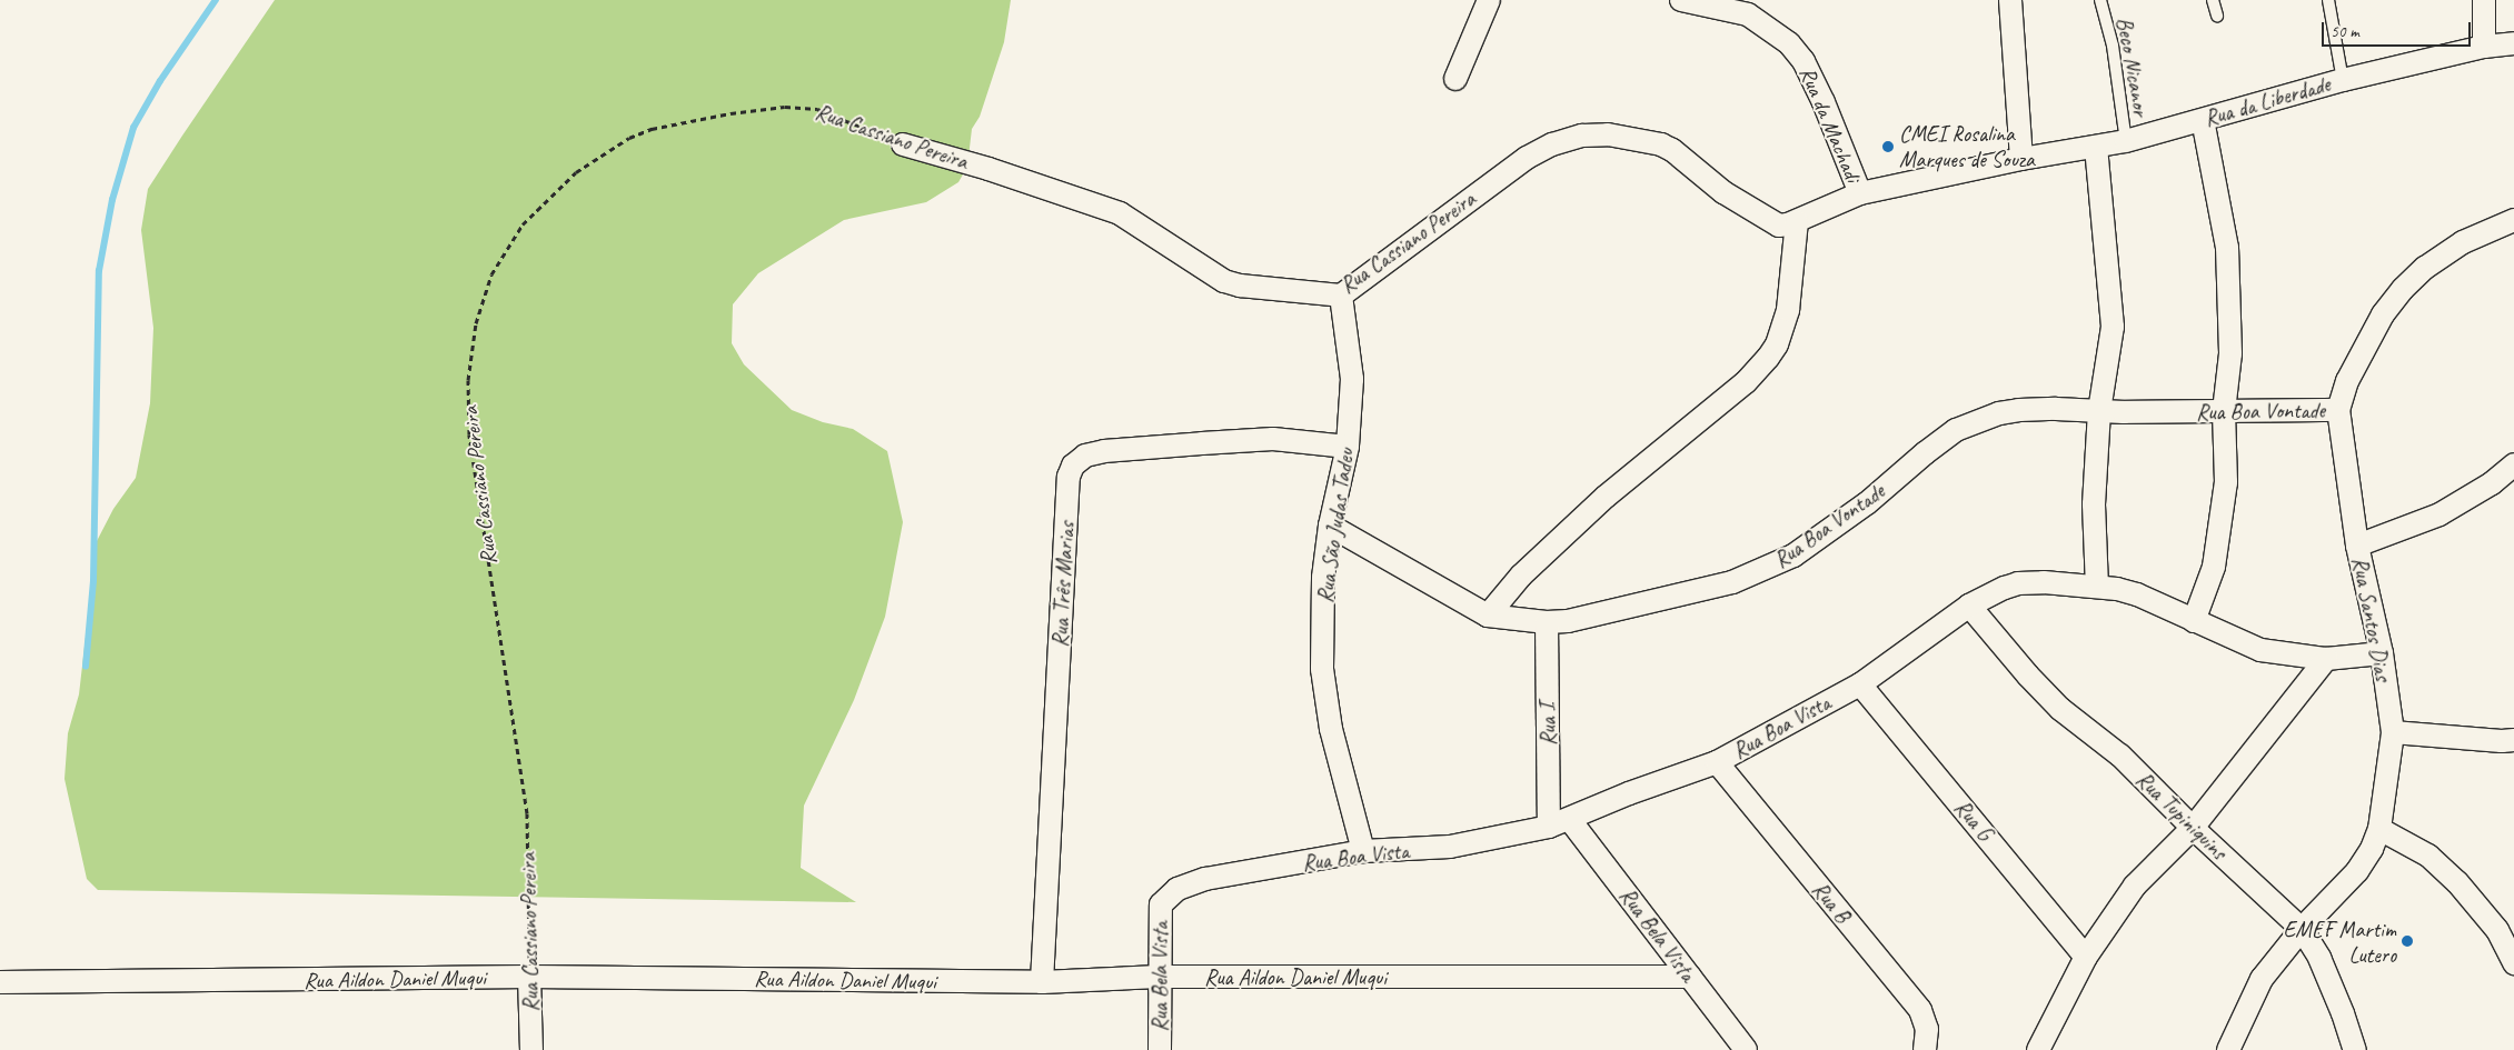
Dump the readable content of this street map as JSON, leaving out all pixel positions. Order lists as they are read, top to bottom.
{
  "streets": {
    "street": [
      "Rua da Liberdade",
      "Rua da Machadi",
      "Rua Cassiano Pereira",
      "Rua Boa Vontade",
      "Rua São Judas Tadeu",
      "Rua Três Marias",
      "Rua Santos Dias",
      "Rua I",
      "Rua Boa Vista",
      "Rua Tupiniquins",
      "Rua G",
      "Rua B",
      "Rua Bela Vista",
      "Rua Aildon Daniel Muqui"
    ],
    "lane": ["Beco Nicanor"]
  },
  "crossings": [
    ["Beco Nicanor", "Rua da Liberdade"],
    ["Rua da Liberdade", "Rua da Machadi"],
    ["Rua Cassiano Pereira", "Rua São Judas Tadeu"],
    ["Rua Cassiano Pereira", "Rua Aildon Daniel Muqui"],
    ["Rua Boa Vontade", "Rua São Judas Tadeu"],
    ["Rua Boa Vontade", "Rua Santos Dias"],
    ["Rua Boa Vontade", "Rua I"],
    ["Rua São Judas Tadeu", "Rua Três Marias"],
    ["Rua São Judas Tadeu", "Rua Boa Vista"],
    ["Rua Três Marias", "Rua Aildon Daniel Muqui"],
    ["Rua Santos Dias", "Rua Boa Vista"],
    ["Rua Santos Dias", "Rua Tupiniquins"],
    ["Rua I", "Rua Boa Vista"],
    ["Rua I", "Rua Bela Vista"],
    ["Rua Boa Vista", "Rua Tupiniquins"],
    ["Rua Boa Vista", "Rua G"],
    ["Rua Boa Vista", "Rua B"],
    ["Rua Boa Vista", "Rua Bela Vista"],
    ["Rua Bela Vista", "Rua Aildon Daniel Muqui"]
  ],
  "places": ["CMEI Rosalina Marques de Souza", "EMEF Martim Lutero"],
  "scale_bar": "50 m"
}
